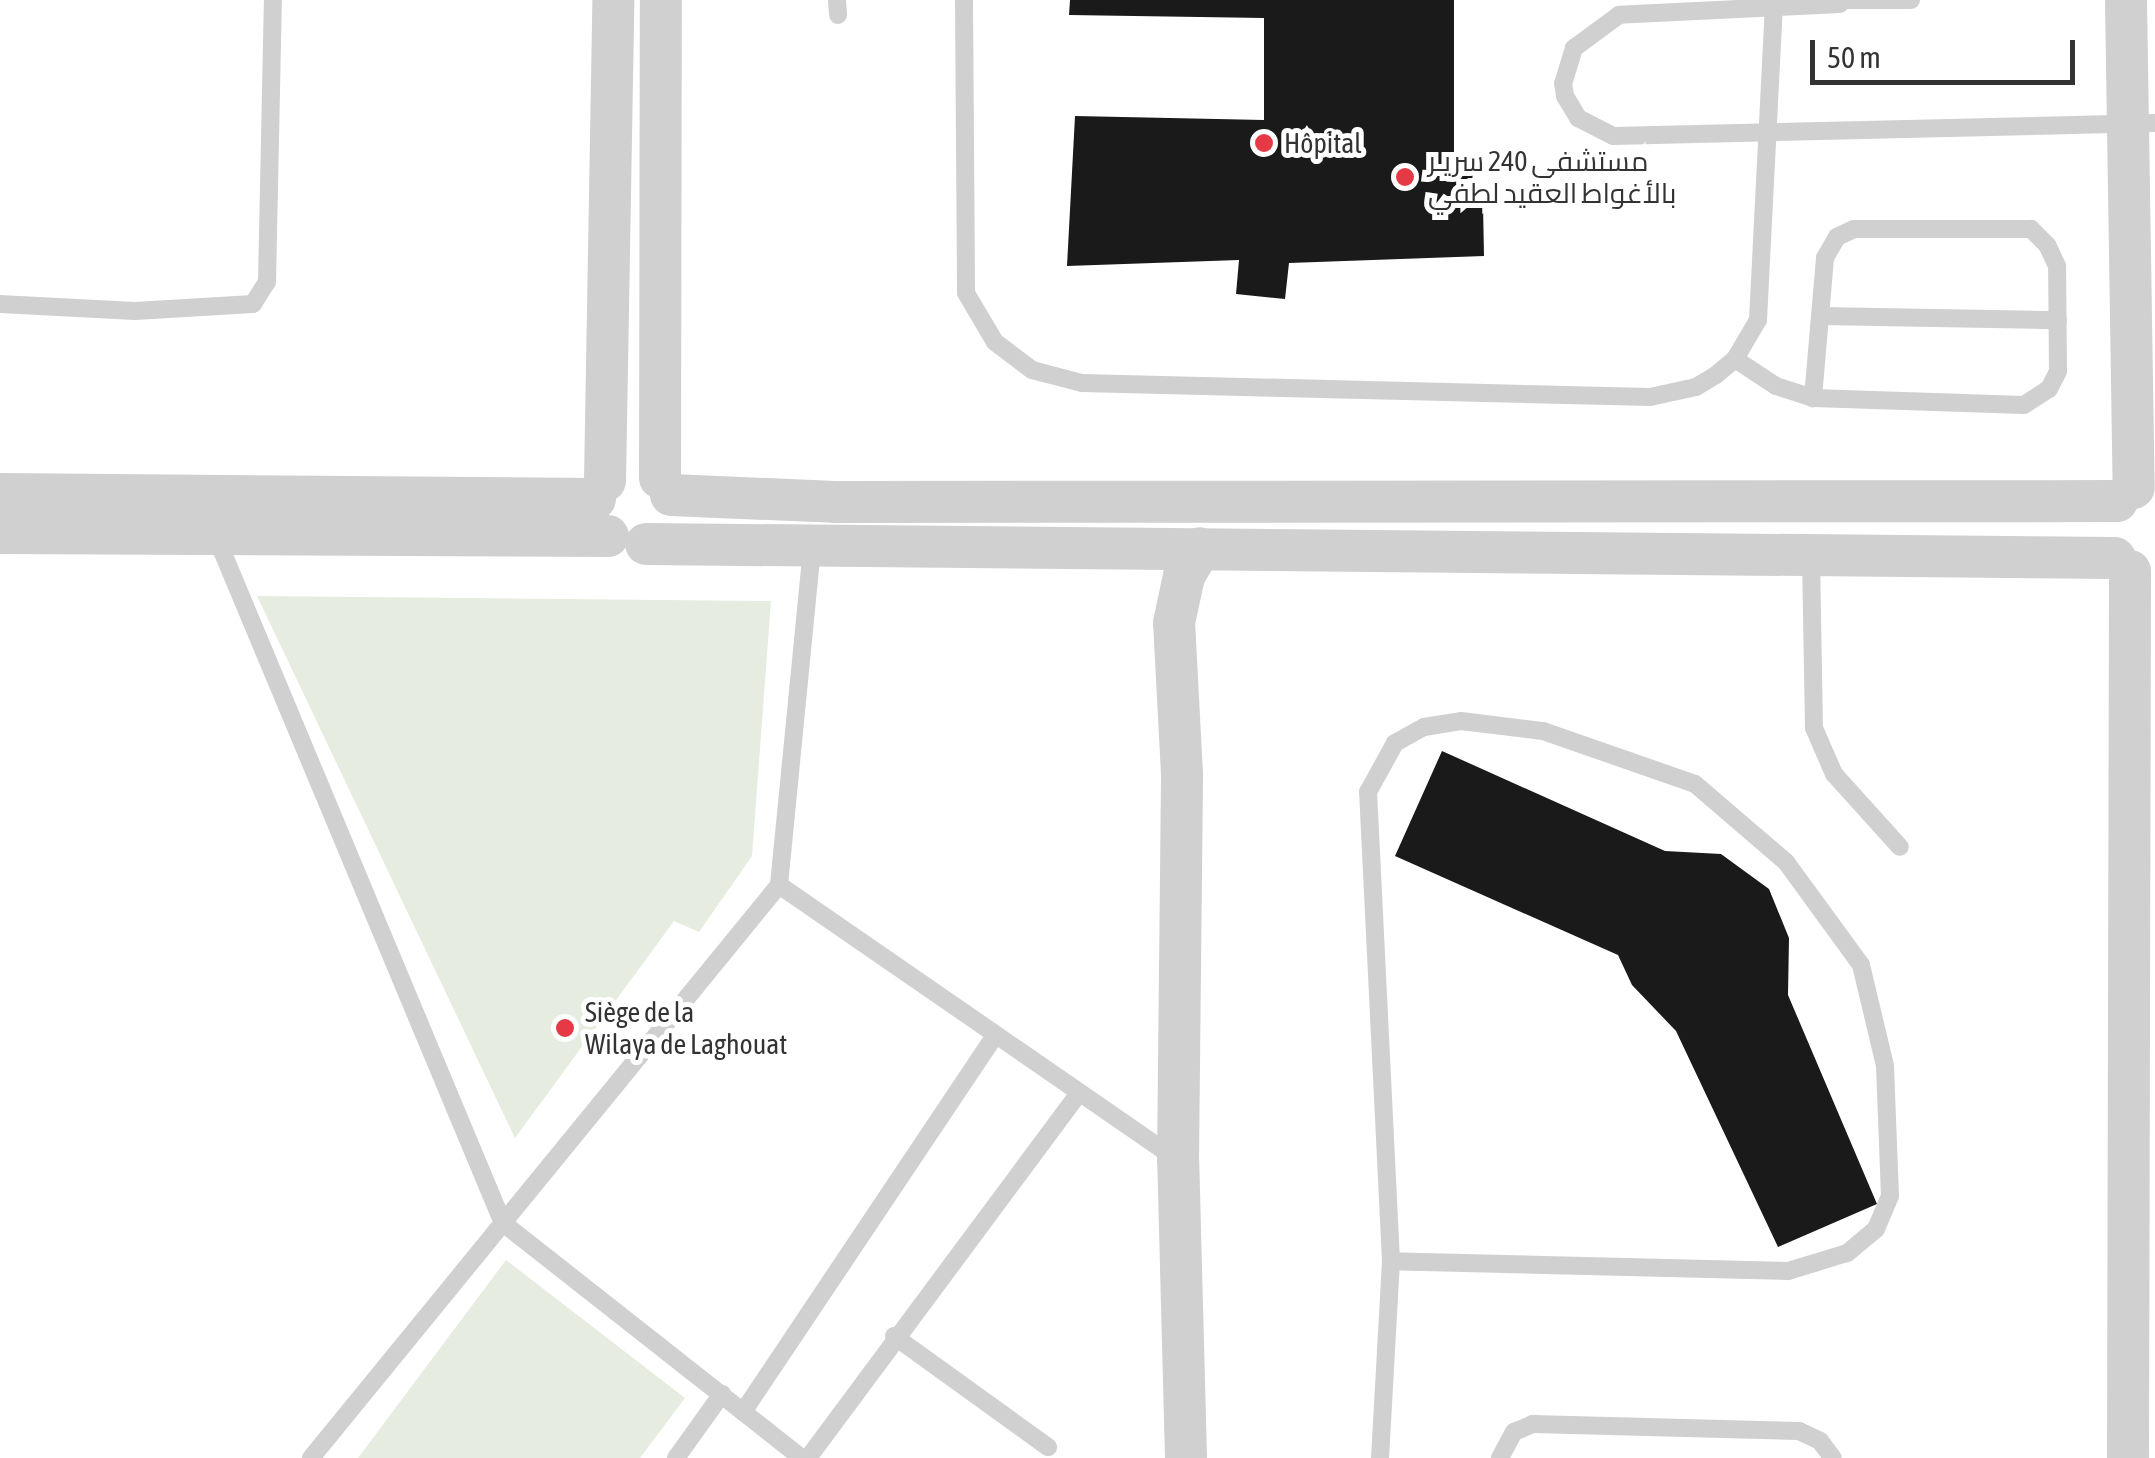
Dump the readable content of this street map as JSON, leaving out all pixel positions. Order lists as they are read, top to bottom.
{
  "places": ["Hôpital", "مستشفى 240 سريـر بالأغواط العقيد لطفي", "Siège de la Wilaya de Laghouat"],
  "scale_bar": "50 m"
}
